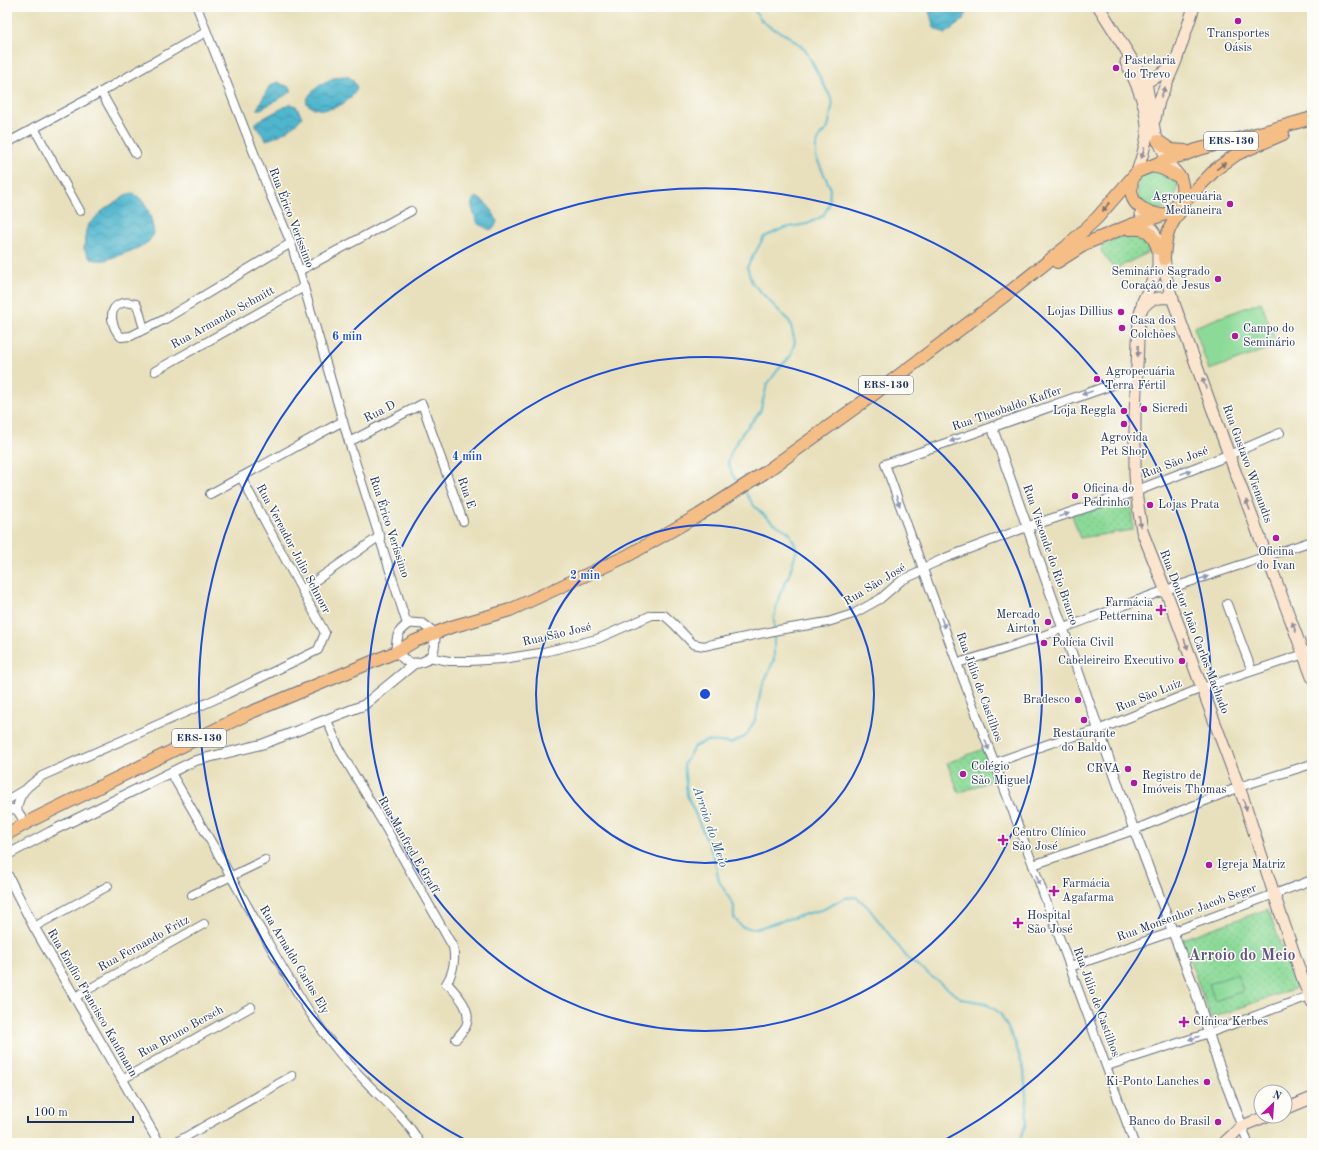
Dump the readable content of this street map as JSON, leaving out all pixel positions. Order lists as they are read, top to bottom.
{
  "streets": {
    "main road": ["ERS-130", "Rua Gustavo Wienandts", "Rua Doutor João Carlos Machado"],
    "street": [
      "Rua Érico Veríssimo",
      "Rua Armando Schmitt",
      "Rua Theobaldo Kaffer",
      "Rua D",
      "Rua São José",
      "Rua E",
      "Rua Vereador Julio Schnorr",
      "Rua Visconde do Rio Branco",
      "Rua Júlio de Castilhos",
      "Rua São Luiz",
      "Rua Manfred E Graff",
      "Rua Monsenhor Jacob Seger",
      "Rua Fernando Fritz",
      "Rua Arnaldo Carlos Ely",
      "Rua Emílio Francisco Kaufmann",
      "Rua Bruno Bersch"
    ]
  },
  "crossings": [
    ["Rua Érico Veríssimo", "Rua Armando Schmitt"],
    ["Rua Érico Veríssimo", "Rua D"],
    ["Rua Theobaldo Kaffer", "Rua Visconde do Rio Branco"],
    ["Rua Theobaldo Kaffer", "Rua Doutor João Carlos Machado"],
    ["Rua Theobaldo Kaffer", "Rua Júlio de Castilhos"],
    ["Rua D", "Rua E"],
    ["Rua São José", "Rua Gustavo Wienandts"],
    ["Rua São José", "Rua Visconde do Rio Branco"],
    ["Rua São José", "Rua Doutor João Carlos Machado"],
    ["Rua São José", "Rua Júlio de Castilhos"],
    ["Rua Gustavo Wienandts", "Rua Doutor João Carlos Machado"],
    ["Rua Gustavo Wienandts", "Rua São Luiz"],
    ["Rua Visconde do Rio Branco", "Rua São Luiz"],
    ["Rua Visconde do Rio Branco", "Rua Monsenhor Jacob Seger"],
    ["Rua Doutor João Carlos Machado", "Rua São Luiz"],
    ["Rua Doutor João Carlos Machado", "Rua Monsenhor Jacob Seger"],
    ["Rua Júlio de Castilhos", "Rua São Luiz"],
    ["Rua Júlio de Castilhos", "Rua Monsenhor Jacob Seger"],
    ["Rua Fernando Fritz", "Rua Emílio Francisco Kaufmann"],
    ["Rua Emílio Francisco Kaufmann", "Rua Bruno Bersch"]
  ],
  "one_way": [
    "Rua Theobaldo Kaffer",
    "Rua Gustavo Wienandts",
    "Rua Doutor João Carlos Machado",
    "Rua Júlio de Castilhos"
  ],
  "districts": ["Arroio do Meio"],
  "water": ["Arroio do Meio"],
  "places": {
    "other": [
      "Transportes Oásis",
      "Pastelaria do Trevo",
      "Agropecuária Medianeira",
      "Seminário Sagrado Coração de Jesus",
      "Lojas Dillius",
      "Casa dos Colchões",
      "Campo do Seminário",
      "Agropecuária Terra Fértil",
      "Sicredi",
      "Loja Reggla",
      "Agrovida Pet Shop",
      "Oficina do Pedrinho",
      "Lojas Prata",
      "Oficina do Ivan",
      "Mercado Airton",
      "Polícia Civil",
      "Cabeleireiro Executivo",
      "Bradesco",
      "Restaurante do Baldo",
      "CRVA",
      "Colégio São Miguel",
      "Registro de Imóveis Thomas",
      "Igreja Matriz",
      "Ki-Ponto Lanches",
      "Banco do Brasil"
    ],
    "health": [
      "Farmácia Petternina",
      "Centro Clínico São José",
      "Farmácia Agafarma",
      "Hospital São José",
      "Clínica Kerbes"
    ]
  },
  "scale_bar": "100 m",
  "north": "top right",
  "rings": ["6 min", "4 min", "2 min"]
}
